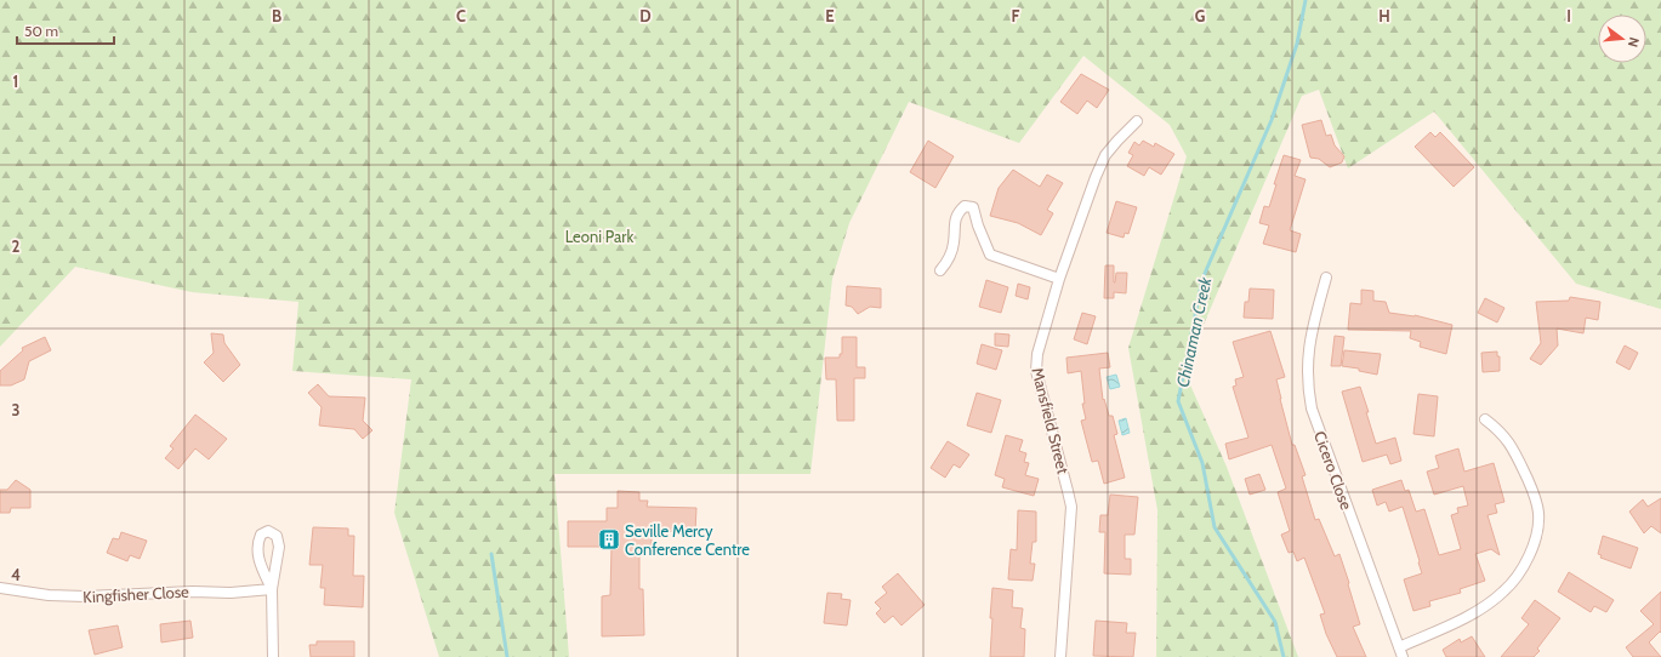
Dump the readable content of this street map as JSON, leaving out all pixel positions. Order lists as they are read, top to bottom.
{
  "streets": {
    "street": ["Mansfield Street", "Cicero Close", "Kingfisher Close"]
  },
  "water": ["Chinaman Creek"],
  "parks": ["Leoni Park"],
  "places": {
    "building": ["Seville Mercy Conference Centre"]
  },
  "scale_bar": "50 m",
  "north": "right",
  "grid": {
    "columns": [
      "B",
      "C",
      "D",
      "E",
      "F",
      "G",
      "H",
      "I"
    ],
    "rows": [
      "1",
      "2",
      "3",
      "4"
    ]
  }
}
